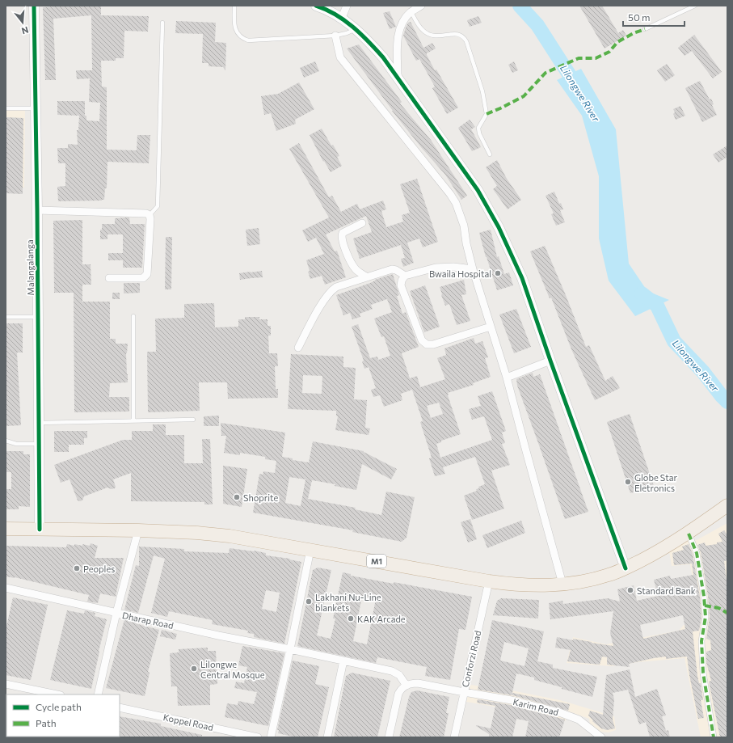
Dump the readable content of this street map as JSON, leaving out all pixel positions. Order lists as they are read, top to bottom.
{
  "streets": {
    "highway": ["M1"],
    "street": [
      "Malangalanga",
      "Dharap Road",
      "Conforzi Road",
      "Karim Road",
      "Koppel Road"
    ]
  },
  "crossings": [
    ["Malangalanga", "M1"],
    ["M1", "Conforzi Road"],
    ["Dharap Road", "Karim Road"],
    ["Conforzi Road", "Karim Road"]
  ],
  "water": ["Lilongwe River"],
  "places": [
    "Bwaila Hospital",
    "Globe Star Eletronics",
    "Shoprite",
    "Peoples",
    "Standard Bank",
    "Lakhani Nu-Line blankets",
    "KAK Arcade",
    "Lilongwe Central Mosque"
  ],
  "legend": ["Cycle path", "Path"],
  "scale_bar": "50 m",
  "north": "bottom"
}
